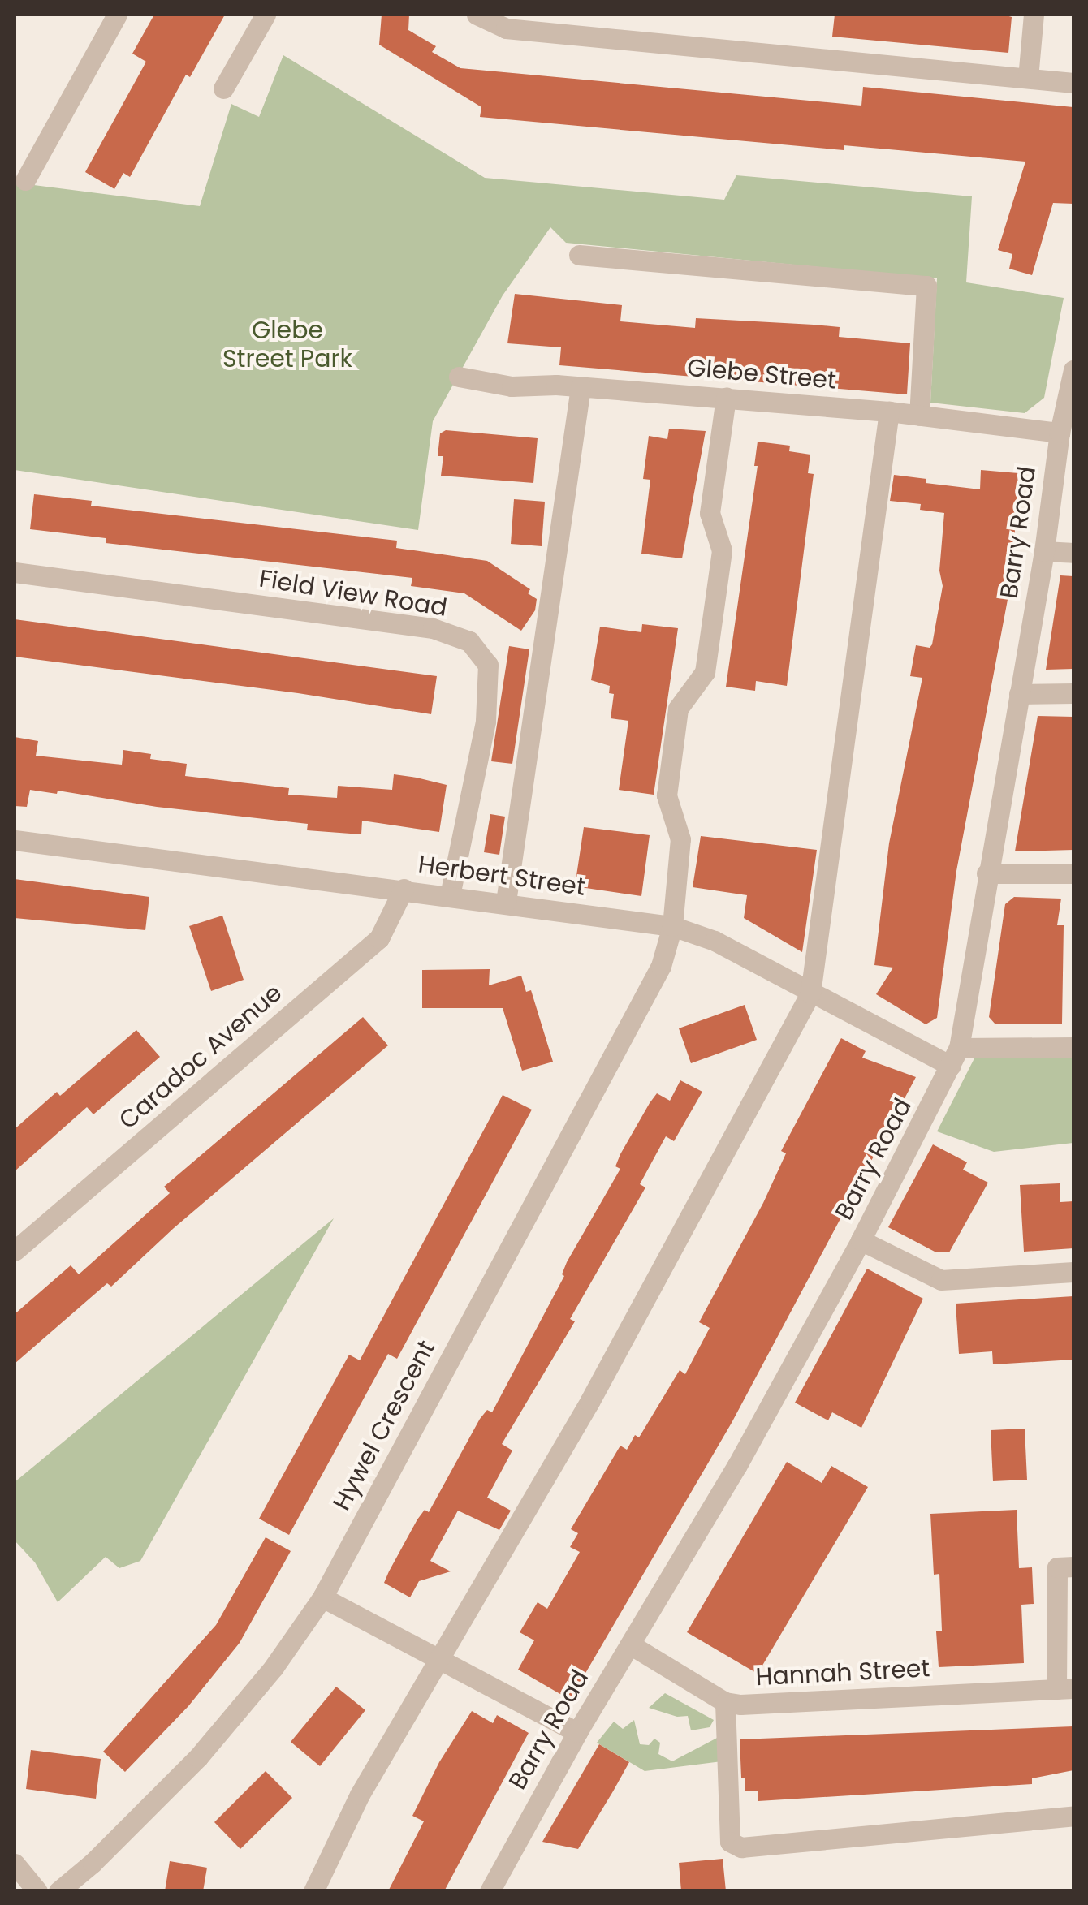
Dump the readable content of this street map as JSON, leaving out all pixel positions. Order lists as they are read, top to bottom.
{
  "streets": {
    "street": [
      "Glebe Street",
      "Barry Road",
      "Field View Road",
      "Herbert Street",
      "Caradoc Avenue",
      "Hywel Crescent",
      "Hannah Street"
    ]
  },
  "crossings": [
    ["Glebe Street", "Barry Road"],
    ["Glebe Street", "Hywel Crescent"],
    ["Barry Road", "Herbert Street"],
    ["Barry Road", "Hannah Street"],
    ["Field View Road", "Herbert Street"],
    ["Herbert Street", "Caradoc Avenue"],
    ["Herbert Street", "Hywel Crescent"]
  ],
  "parks": ["Glebe Street Park"]
}
